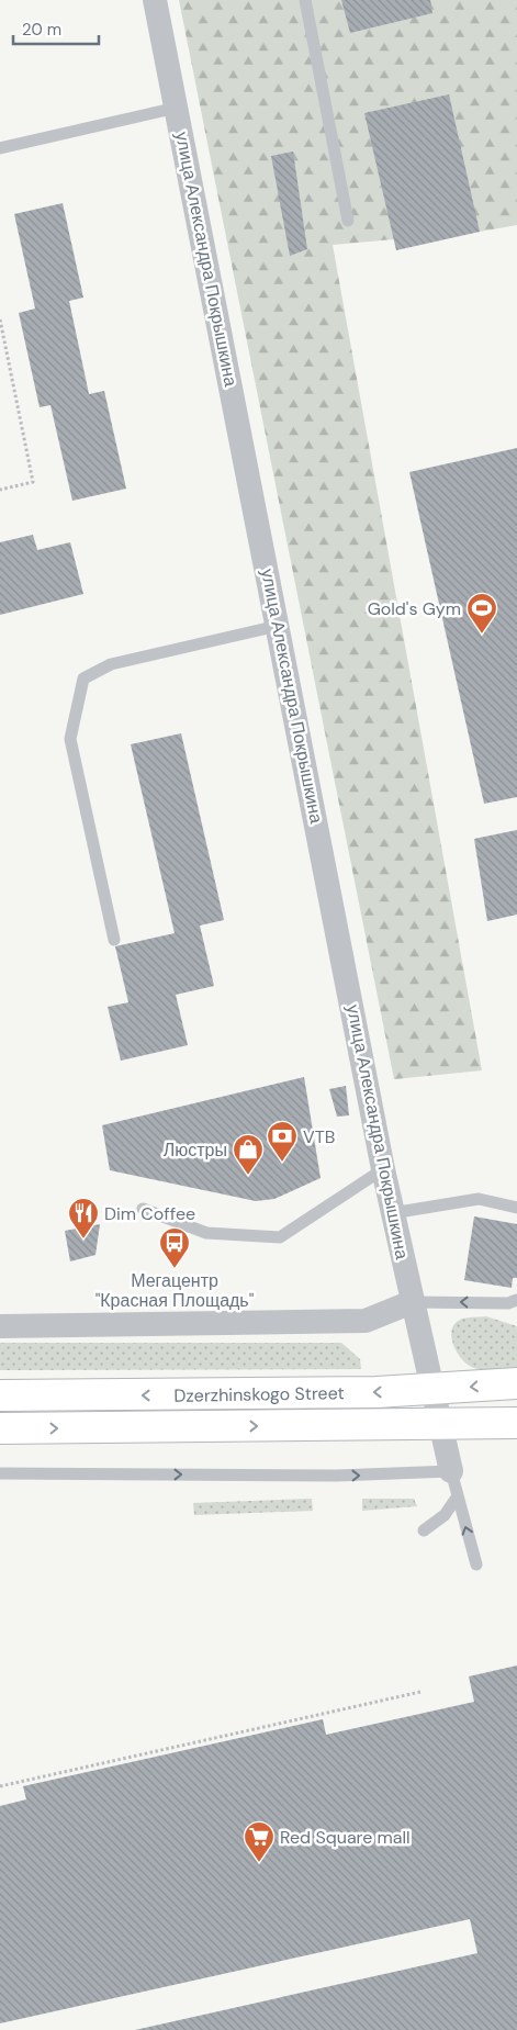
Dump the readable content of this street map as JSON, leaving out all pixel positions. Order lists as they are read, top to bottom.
{
  "streets": {
    "main road": ["Dzerzhinskogo Street"],
    "street": ["улица Александра Покрышкина"]
  },
  "crossings": [
    ["улица Александра Покрышкина", "Dzerzhinskogo Street"]
  ],
  "places": {
    "sports": ["Gold's Gym"],
    "bank": ["VTB"],
    "shop": ["Люстры"],
    "restaurant": ["Dim Coffee"],
    "bus stop": ["Мегацентр \"Красная Площадь\""],
    "supermarket": ["Red Square mall"]
  },
  "scale_bar": "20 m"
}
